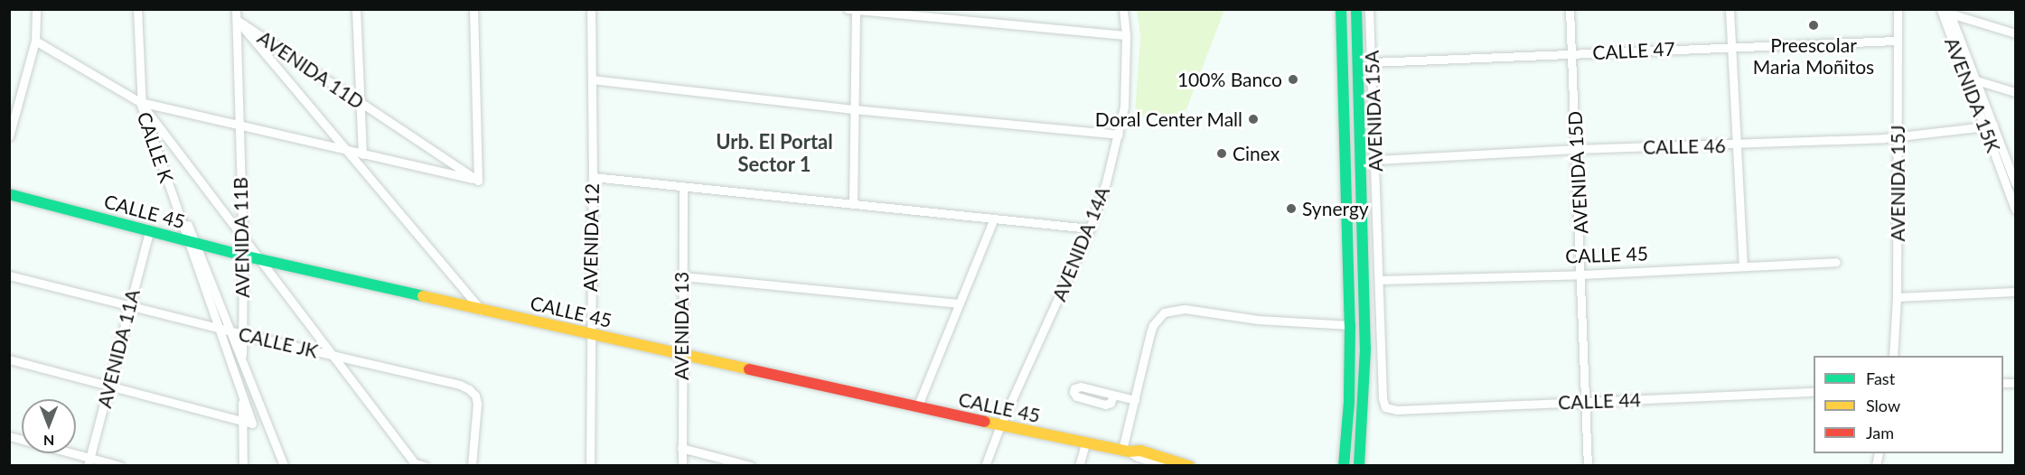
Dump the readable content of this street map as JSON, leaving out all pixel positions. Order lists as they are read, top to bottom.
{
  "streets": {
    "street": [
      "CALLE 47",
      "AVENIDA 11D",
      "AVENIDA 15K",
      "AVENIDA 15A",
      "CALLE 46",
      "CALLE K",
      "AVENIDA 15D",
      "AVENIDA 15J",
      "CALLE 45",
      "AVENIDA 11B",
      "AVENIDA 12",
      "AVENIDA 14A",
      "AVENIDA 13",
      "CALLE JK",
      "AVENIDA 11A",
      "CALLE 44"
    ]
  },
  "crossings": [
    ["CALLE 47", "AVENIDA 15A"],
    ["CALLE 47", "AVENIDA 15D"],
    ["CALLE 47", "AVENIDA 15J"],
    ["AVENIDA 11D", "CALLE 45"],
    ["AVENIDA 11D", "AVENIDA 11B"],
    ["AVENIDA 15K", "CALLE 46"],
    ["AVENIDA 15A", "CALLE 46"],
    ["AVENIDA 15A", "CALLE 45"],
    ["AVENIDA 15A", "CALLE 44"],
    ["CALLE 46", "AVENIDA 15D"],
    ["CALLE 46", "AVENIDA 15J"],
    ["CALLE K", "AVENIDA 11B"],
    ["AVENIDA 15D", "CALLE 45"],
    ["AVENIDA 15D", "CALLE 44"],
    ["CALLE 45", "AVENIDA 11B"],
    ["CALLE 45", "AVENIDA 12"],
    ["CALLE 45", "AVENIDA 14A"],
    ["CALLE 45", "AVENIDA 13"],
    ["CALLE 45", "AVENIDA 11A"],
    ["AVENIDA 11B", "CALLE JK"],
    ["CALLE JK", "AVENIDA 11A"]
  ],
  "districts": ["Urb. El Portal Sector 1"],
  "places": [
    "Preescolar Maria Moñitos",
    "100% Banco",
    "Doral Center Mall",
    "Cinex",
    "Synergy"
  ],
  "legend": ["Fast", "Slow", "Jam"],
  "north": "bottom"
}
